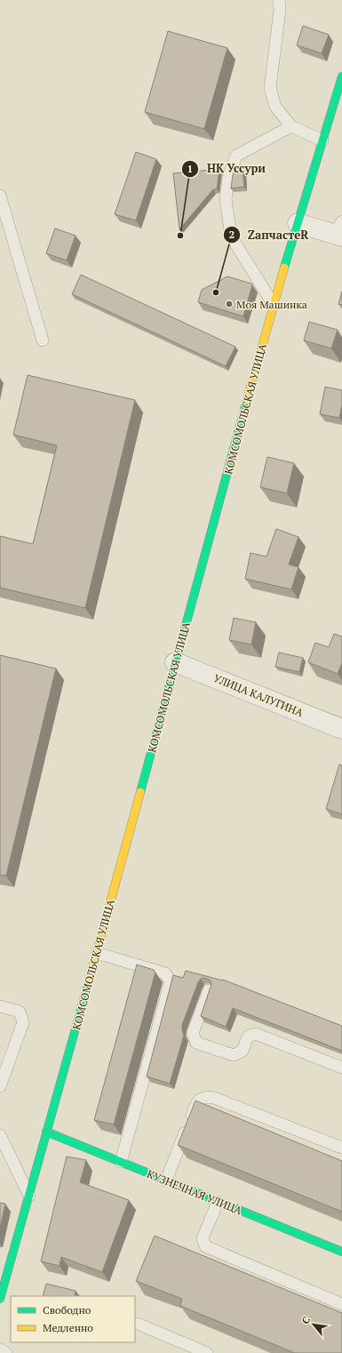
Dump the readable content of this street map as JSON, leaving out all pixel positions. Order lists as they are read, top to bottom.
{
  "streets": {
    "main road": ["КОМСОМОЛЬСКАЯ УЛИЦА", "КУЗНЕЧНАЯ УЛИЦА"],
    "street": ["УЛИЦА КАЛУГИНА"]
  },
  "crossings": [
    ["КОМСОМОЛЬСКАЯ УЛИЦА", "УЛИЦА КАЛУГИНА"],
    ["КОМСОМОЛЬСКАЯ УЛИЦА", "КУЗНЕЧНАЯ УЛИЦА"]
  ],
  "places": ["НК Уссури", "ZапчастеR", "Моя Машинка"],
  "legend": ["Свободно", "Медленно"],
  "north": "top left"
}
